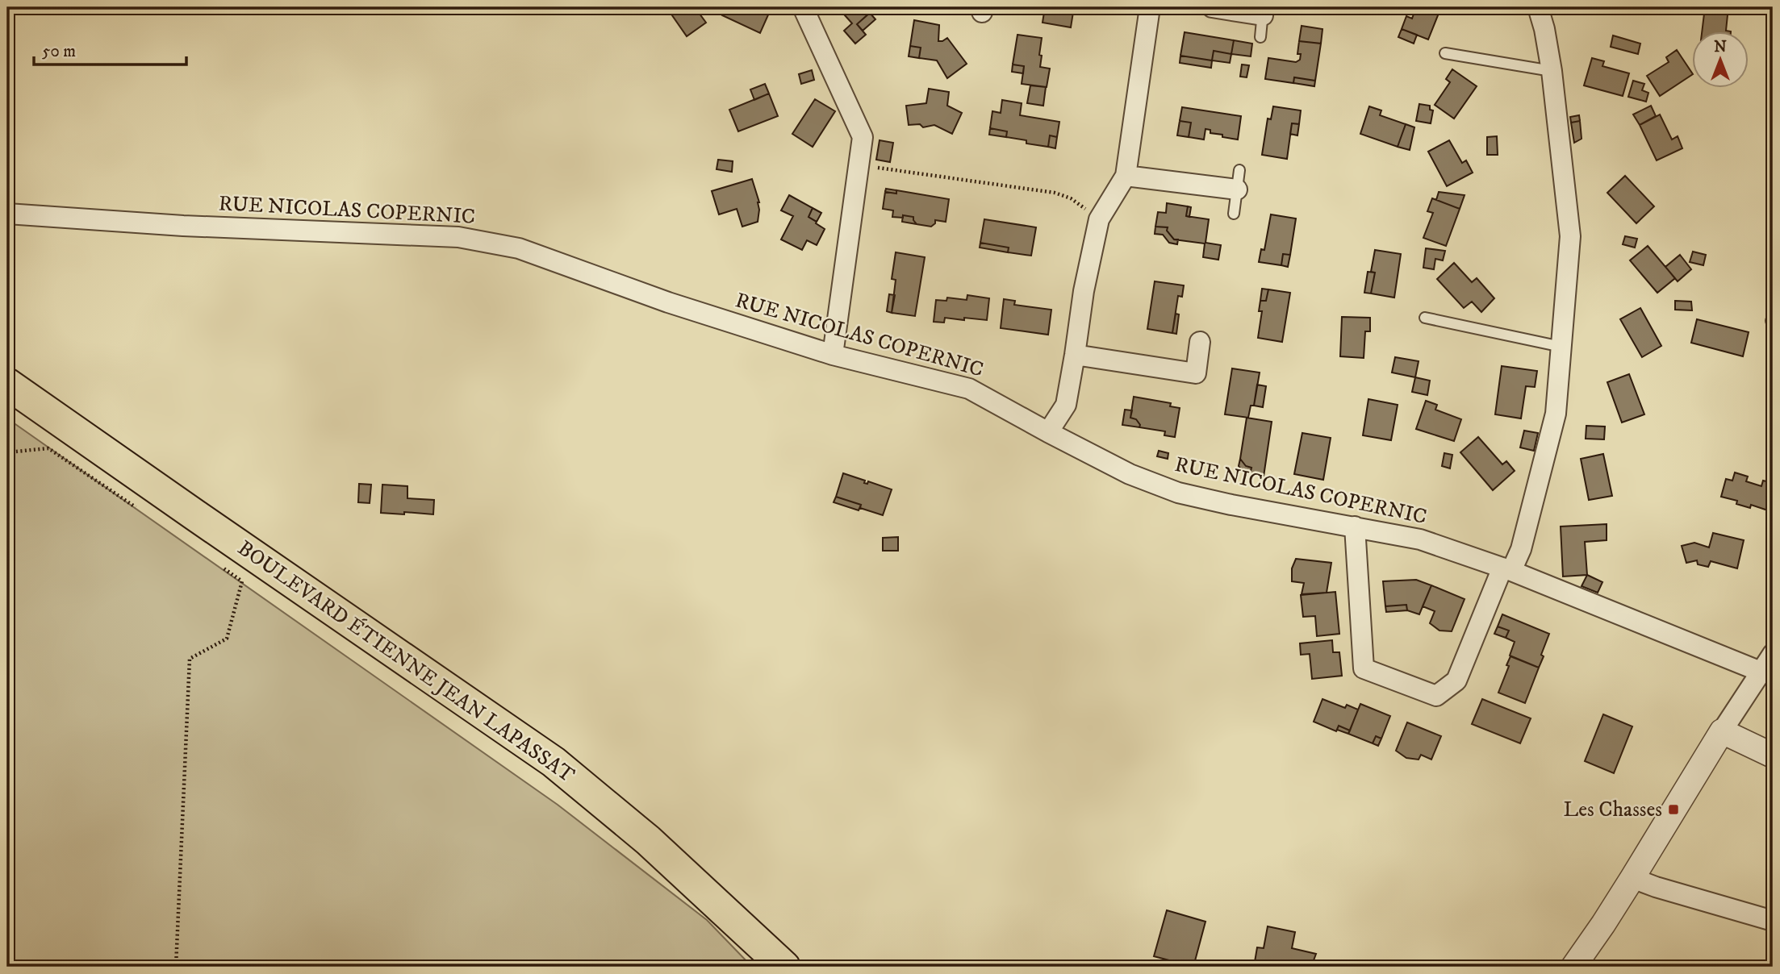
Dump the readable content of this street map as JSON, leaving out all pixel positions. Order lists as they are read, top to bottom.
{
  "streets": {
    "main road": ["BOULEVARD ÉTIENNE JEAN LAPASSAT"],
    "street": ["RUE NICOLAS COPERNIC"]
  },
  "places": {
    "transit": ["Les Chasses"]
  },
  "scale_bar": "50 m",
  "north": "top"
}
